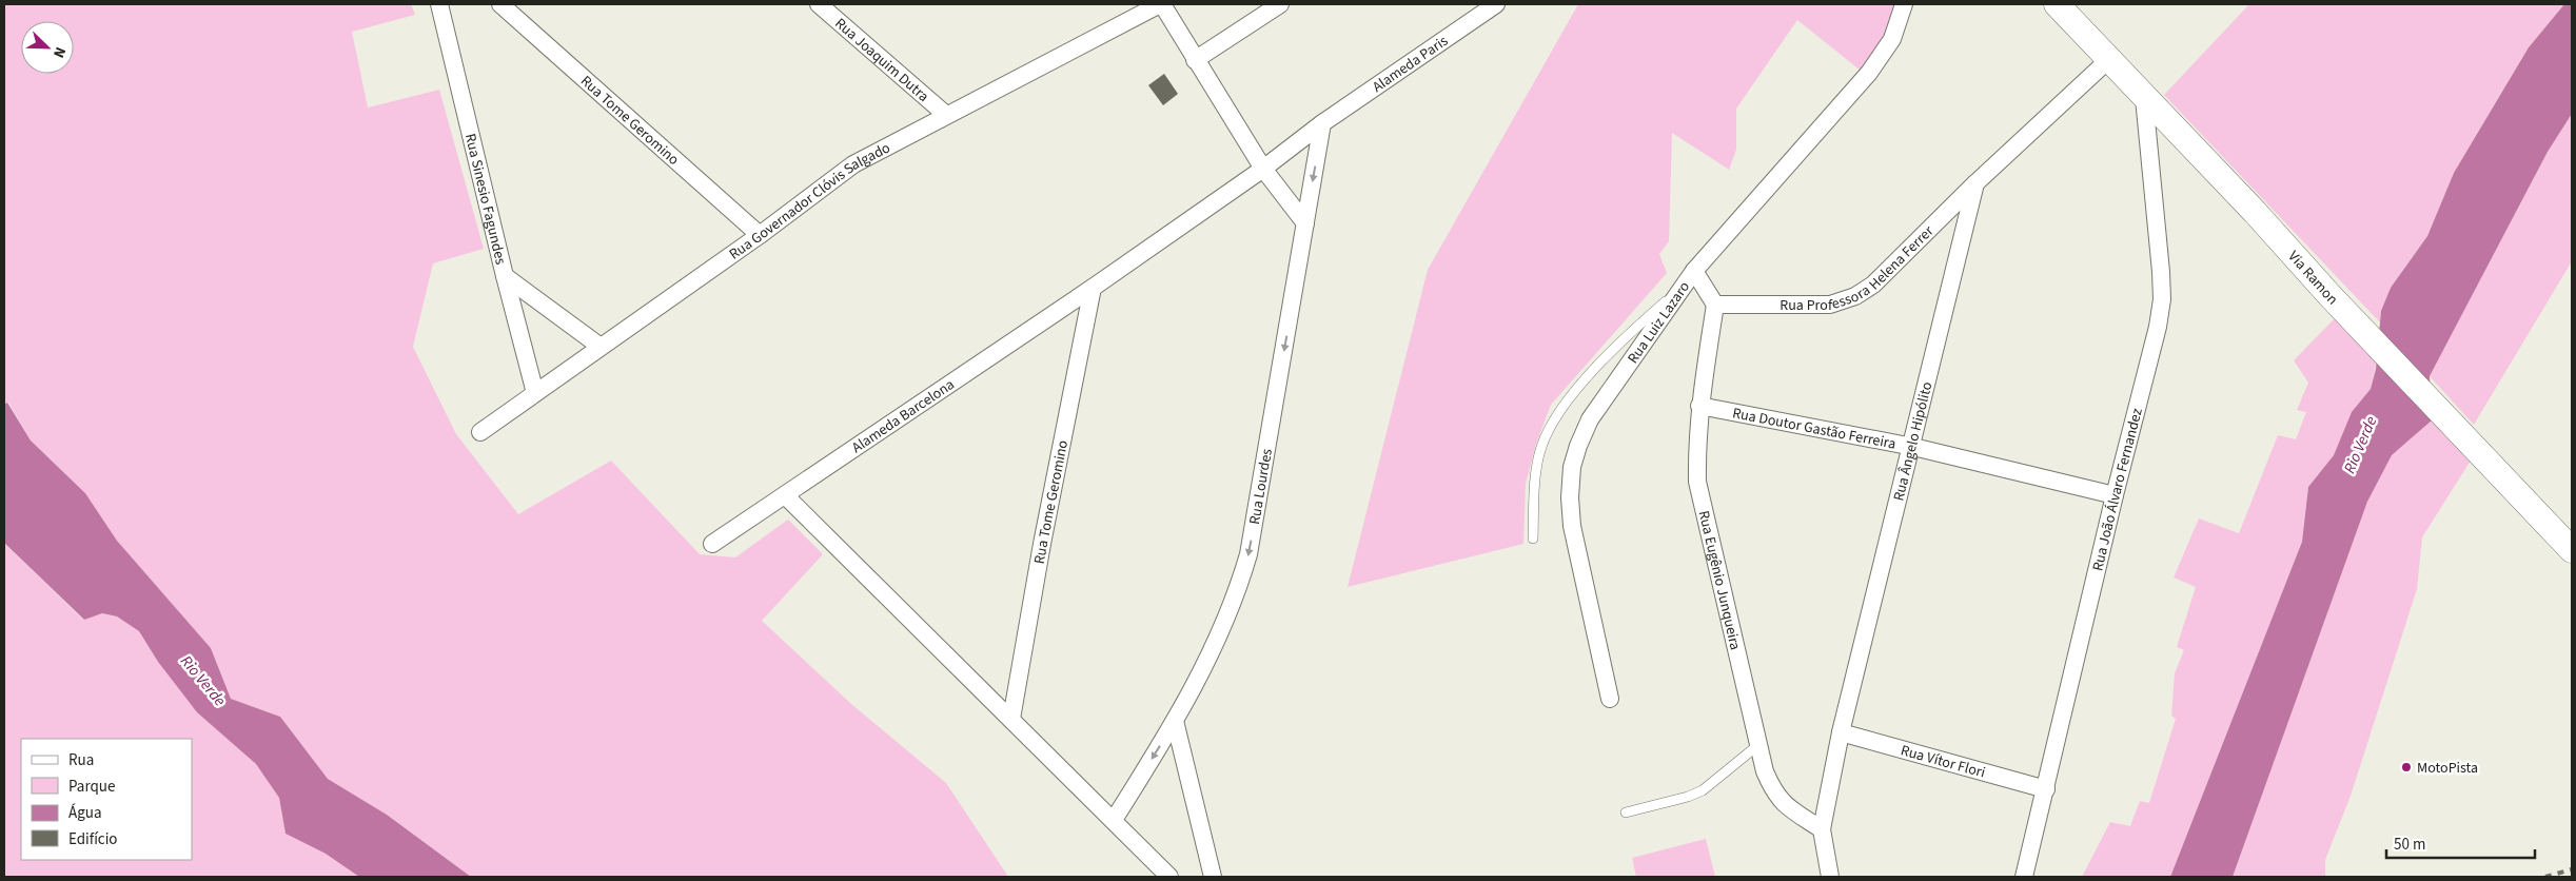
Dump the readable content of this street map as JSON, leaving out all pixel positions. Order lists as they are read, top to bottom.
{
  "streets": {
    "main road": ["Via Ramon"],
    "street": [
      "Rua Joaquim Dutra",
      "Alameda Paris",
      "Rua Tome Geromino",
      "Rua Sinesio Fagundes",
      "Rua Governador Clóvis Salgado",
      "Rua Professora Helena Ferrer",
      "Rua Luiz Lazaro",
      "Alameda Barcelona",
      "Rua Doutor Gastão Ferreira",
      "Rua Ângelo Hipólito",
      "Rua Lourdes",
      "Rua João Álvaro Fernandez",
      "Rua Eugênio Junqueira",
      "Rua Vítor Flori"
    ]
  },
  "crossings": [
    ["Rua Joaquim Dutra", "Rua Governador Clóvis Salgado"],
    ["Alameda Paris", "Alameda Barcelona"],
    ["Alameda Paris", "Rua Lourdes"],
    ["Rua Tome Geromino", "Rua Governador Clóvis Salgado"],
    ["Rua Tome Geromino", "Alameda Barcelona"],
    ["Rua Sinesio Fagundes", "Rua Governador Clóvis Salgado"],
    ["Rua Professora Helena Ferrer", "Rua Ângelo Hipólito"],
    ["Rua Professora Helena Ferrer", "Rua Eugênio Junqueira"],
    ["Via Ramon", "Rua João Álvaro Fernandez"],
    ["Rua Doutor Gastão Ferreira", "Rua Ângelo Hipólito"],
    ["Rua Doutor Gastão Ferreira", "Rua João Álvaro Fernandez"],
    ["Rua Doutor Gastão Ferreira", "Rua Eugênio Junqueira"],
    ["Rua Ângelo Hipólito", "Rua Eugênio Junqueira"],
    ["Rua Ângelo Hipólito", "Rua Vítor Flori"],
    ["Rua João Álvaro Fernandez", "Rua Vítor Flori"]
  ],
  "one_way": ["Rua Lourdes"],
  "water": ["Rio Verde"],
  "places": ["MotoPista"],
  "legend": [
    "Rua",
    "Parque",
    "Água",
    "Edifício"
  ],
  "scale_bar": "50 m",
  "north": "bottom right"
}
